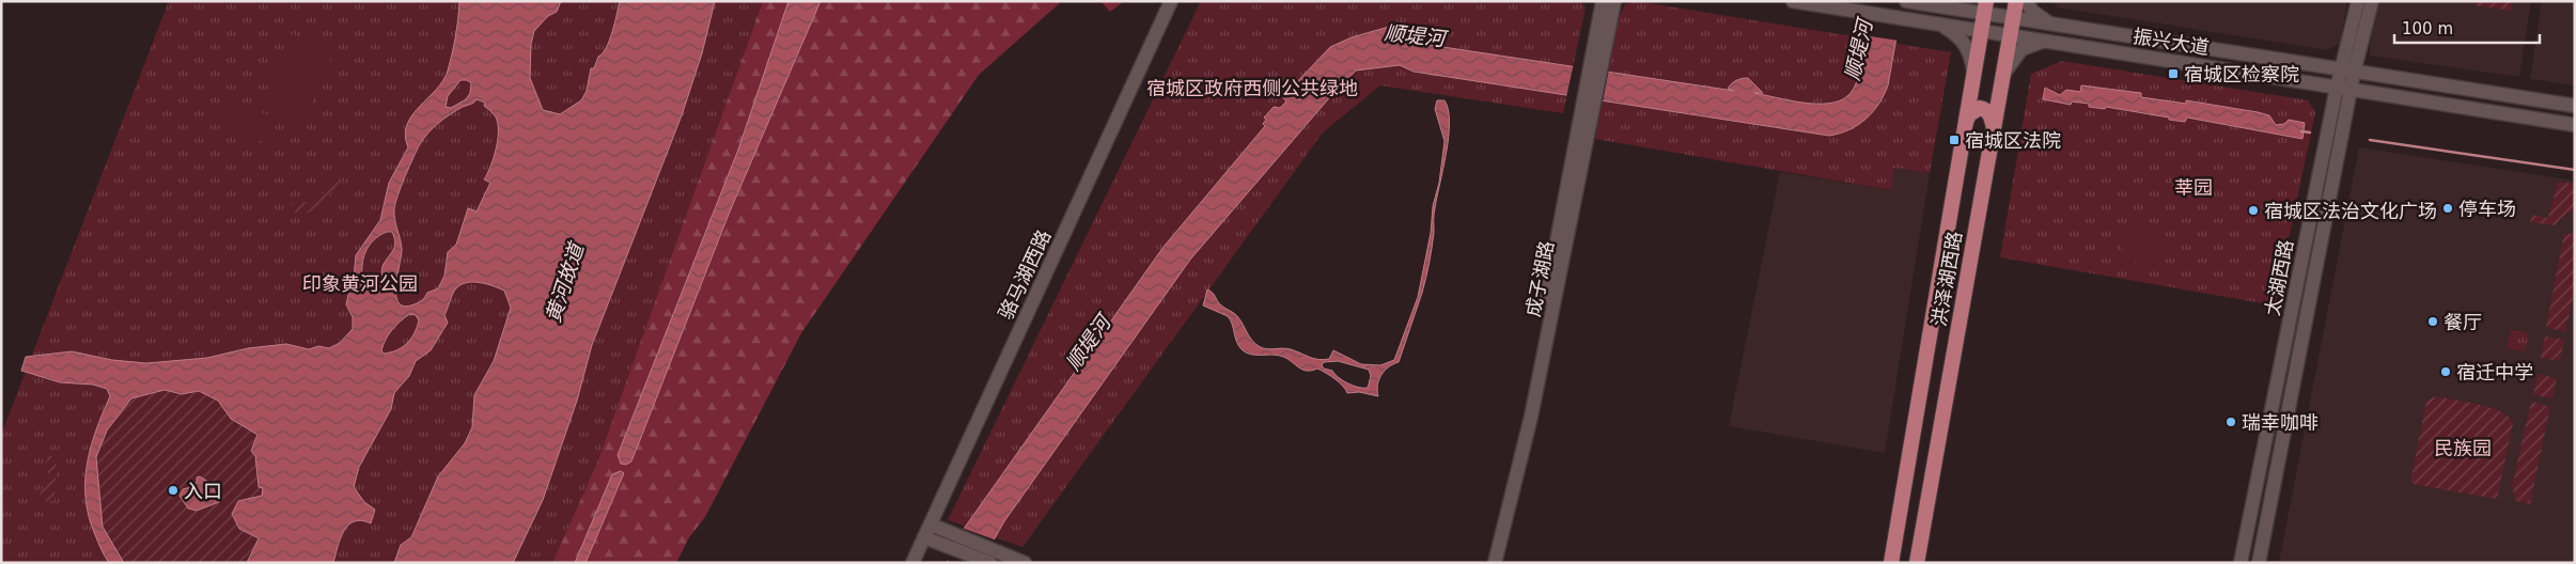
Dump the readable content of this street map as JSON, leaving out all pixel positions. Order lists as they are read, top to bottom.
{
  "streets": {
    "main road": ["洪泽湖西路"],
    "street": [
      "振兴大道",
      "骆马湖西路",
      "太湖西路",
      "成子湖路"
    ]
  },
  "crossings": [
    ["振兴大道", "太湖西路"],
    ["振兴大道", "洪泽湖西路"]
  ],
  "water": ["顺堤河", "黄河故道"],
  "parks": [
    "宿城区政府西侧公共绿地",
    "莘园",
    "印象黄河公园",
    "民族园"
  ],
  "places": {
    "transit": ["宿城区检察院", "宿城区法院"],
    "other": [
      "停车场",
      "宿城区法治文化广场",
      "餐厅",
      "宿迁中学",
      "瑞幸咖啡",
      "入口"
    ]
  },
  "scale_bar": "100 m"
}
